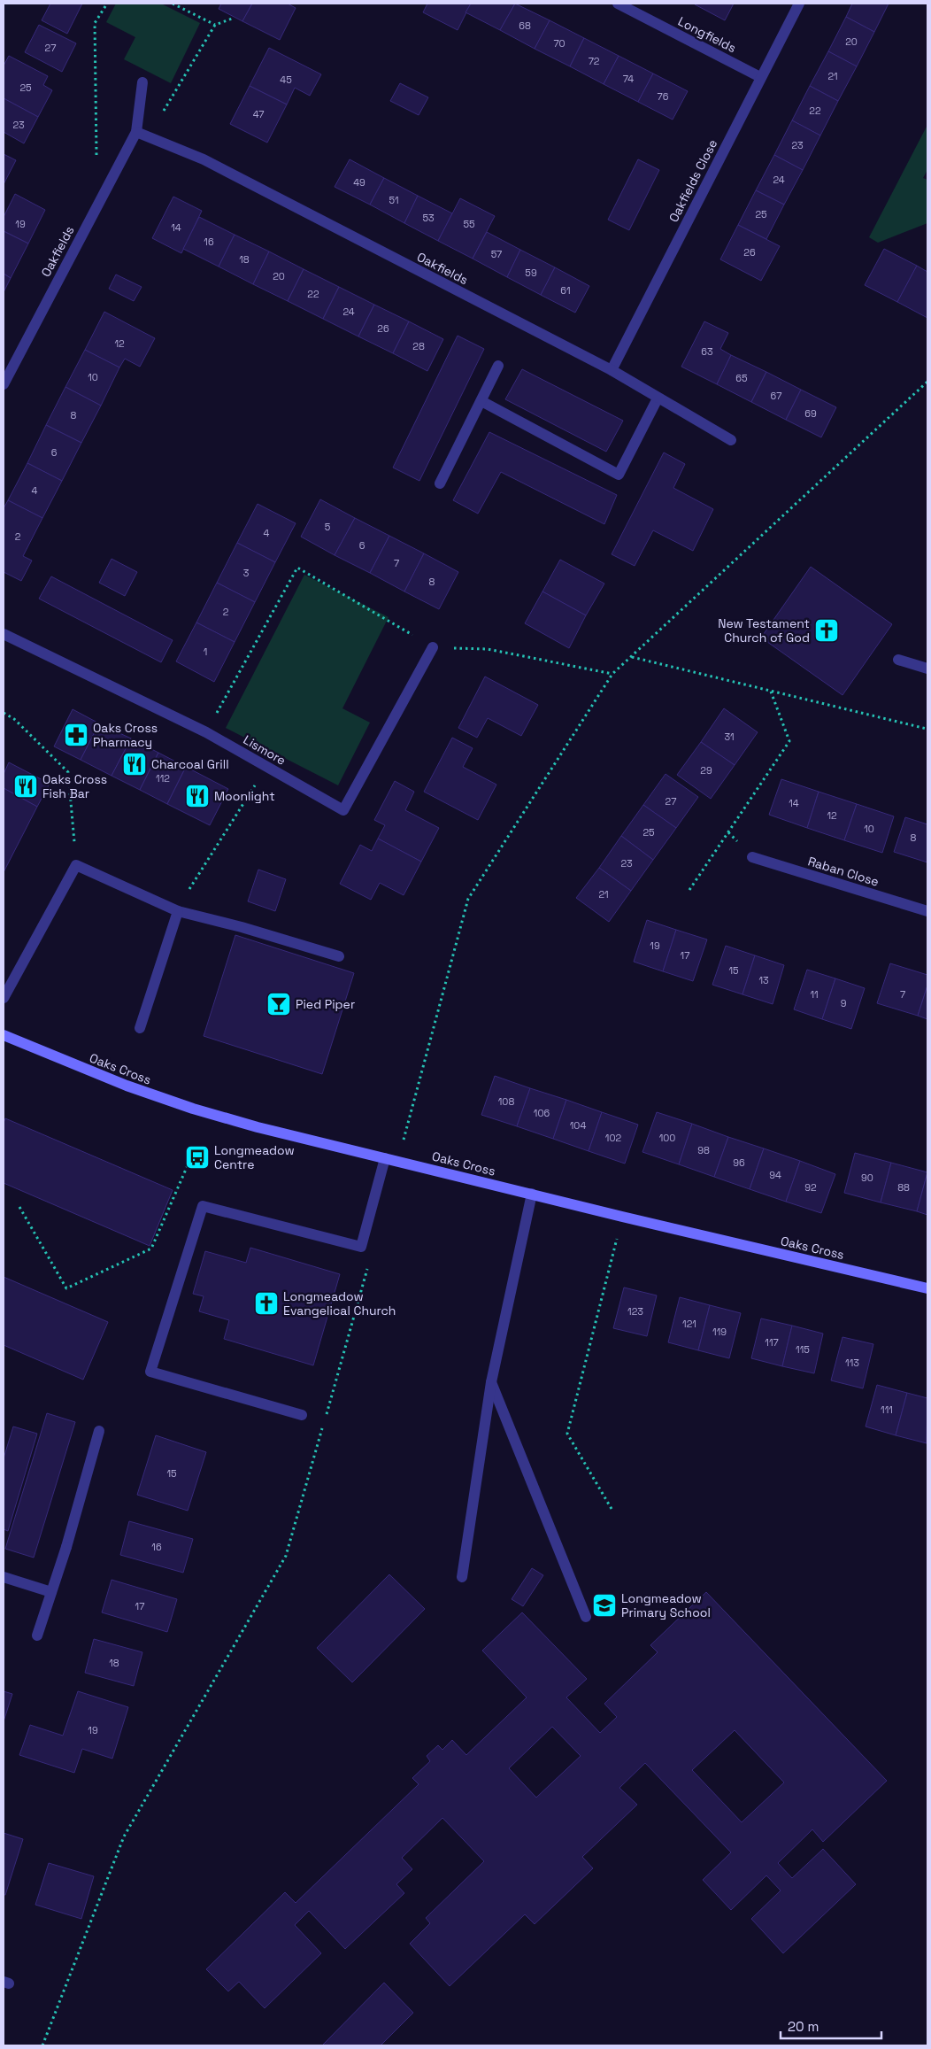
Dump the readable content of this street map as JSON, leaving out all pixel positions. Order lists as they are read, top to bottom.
{
  "streets": {
    "street": [
      "Longfields",
      "Oakfields Close",
      "Oakfields",
      "Lismore",
      "Raban Close",
      "Oaks Cross"
    ]
  },
  "crossings": [
    ["Longfields", "Oakfields Close"],
    ["Oakfields Close", "Oakfields"]
  ],
  "places": {
    "church": ["New Testament Church of God", "Longmeadow Evangelical Church"],
    "pharmacy": ["Oaks Cross Pharmacy"],
    "restaurant": ["Charcoal Grill", "Oaks Cross Fish Bar", "Moonlight"],
    "bar": ["Pied Piper"],
    "bus stop": ["Longmeadow Centre"],
    "school or university": ["Longmeadow Primary School"]
  },
  "house_numbers": [
    "68",
    "20",
    "70",
    "27",
    "72",
    "21",
    "74",
    "45",
    "25",
    "76",
    "22",
    "47",
    "23",
    "23",
    "24",
    "49",
    "51",
    "25",
    "53",
    "19",
    "55",
    "14",
    "16",
    "26",
    "57",
    "18",
    "59",
    "20",
    "61",
    "22",
    "24",
    "26",
    "12",
    "28",
    "63",
    "10",
    "65",
    "67",
    "69",
    "8",
    "6",
    "4",
    "5",
    "4",
    "2",
    "6",
    "7",
    "3",
    "8",
    "2",
    "1",
    "31",
    "29",
    "112",
    "27",
    "14",
    "12",
    "10",
    "25",
    "8",
    "23",
    "21",
    "19",
    "17",
    "15",
    "13",
    "11",
    "7",
    "9",
    "108",
    "106",
    "104",
    "102",
    "100",
    "98",
    "96",
    "94",
    "90",
    "92",
    "88",
    "123",
    "121",
    "119",
    "117",
    "115",
    "113",
    "111",
    "15",
    "16",
    "17",
    "18",
    "19"
  ],
  "scale_bar": "20 m"
}
